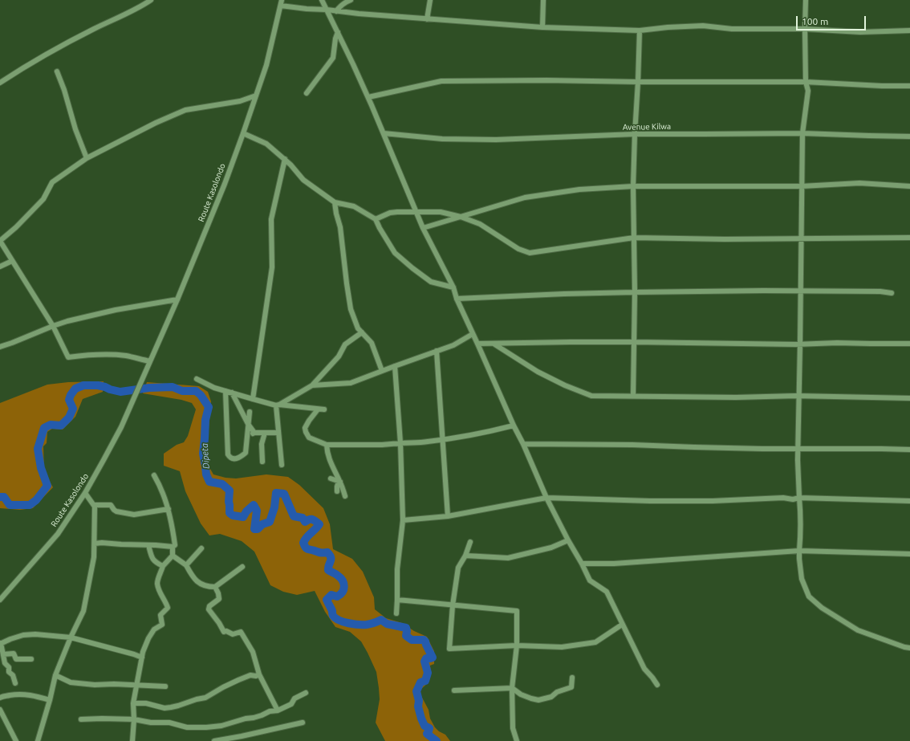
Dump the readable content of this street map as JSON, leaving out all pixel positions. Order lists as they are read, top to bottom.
{
  "streets": {
    "street": ["Avenue Kilwa", "Route Kasolondo"]
  },
  "water": ["Dipeta"],
  "scale_bar": "100 m"
}
